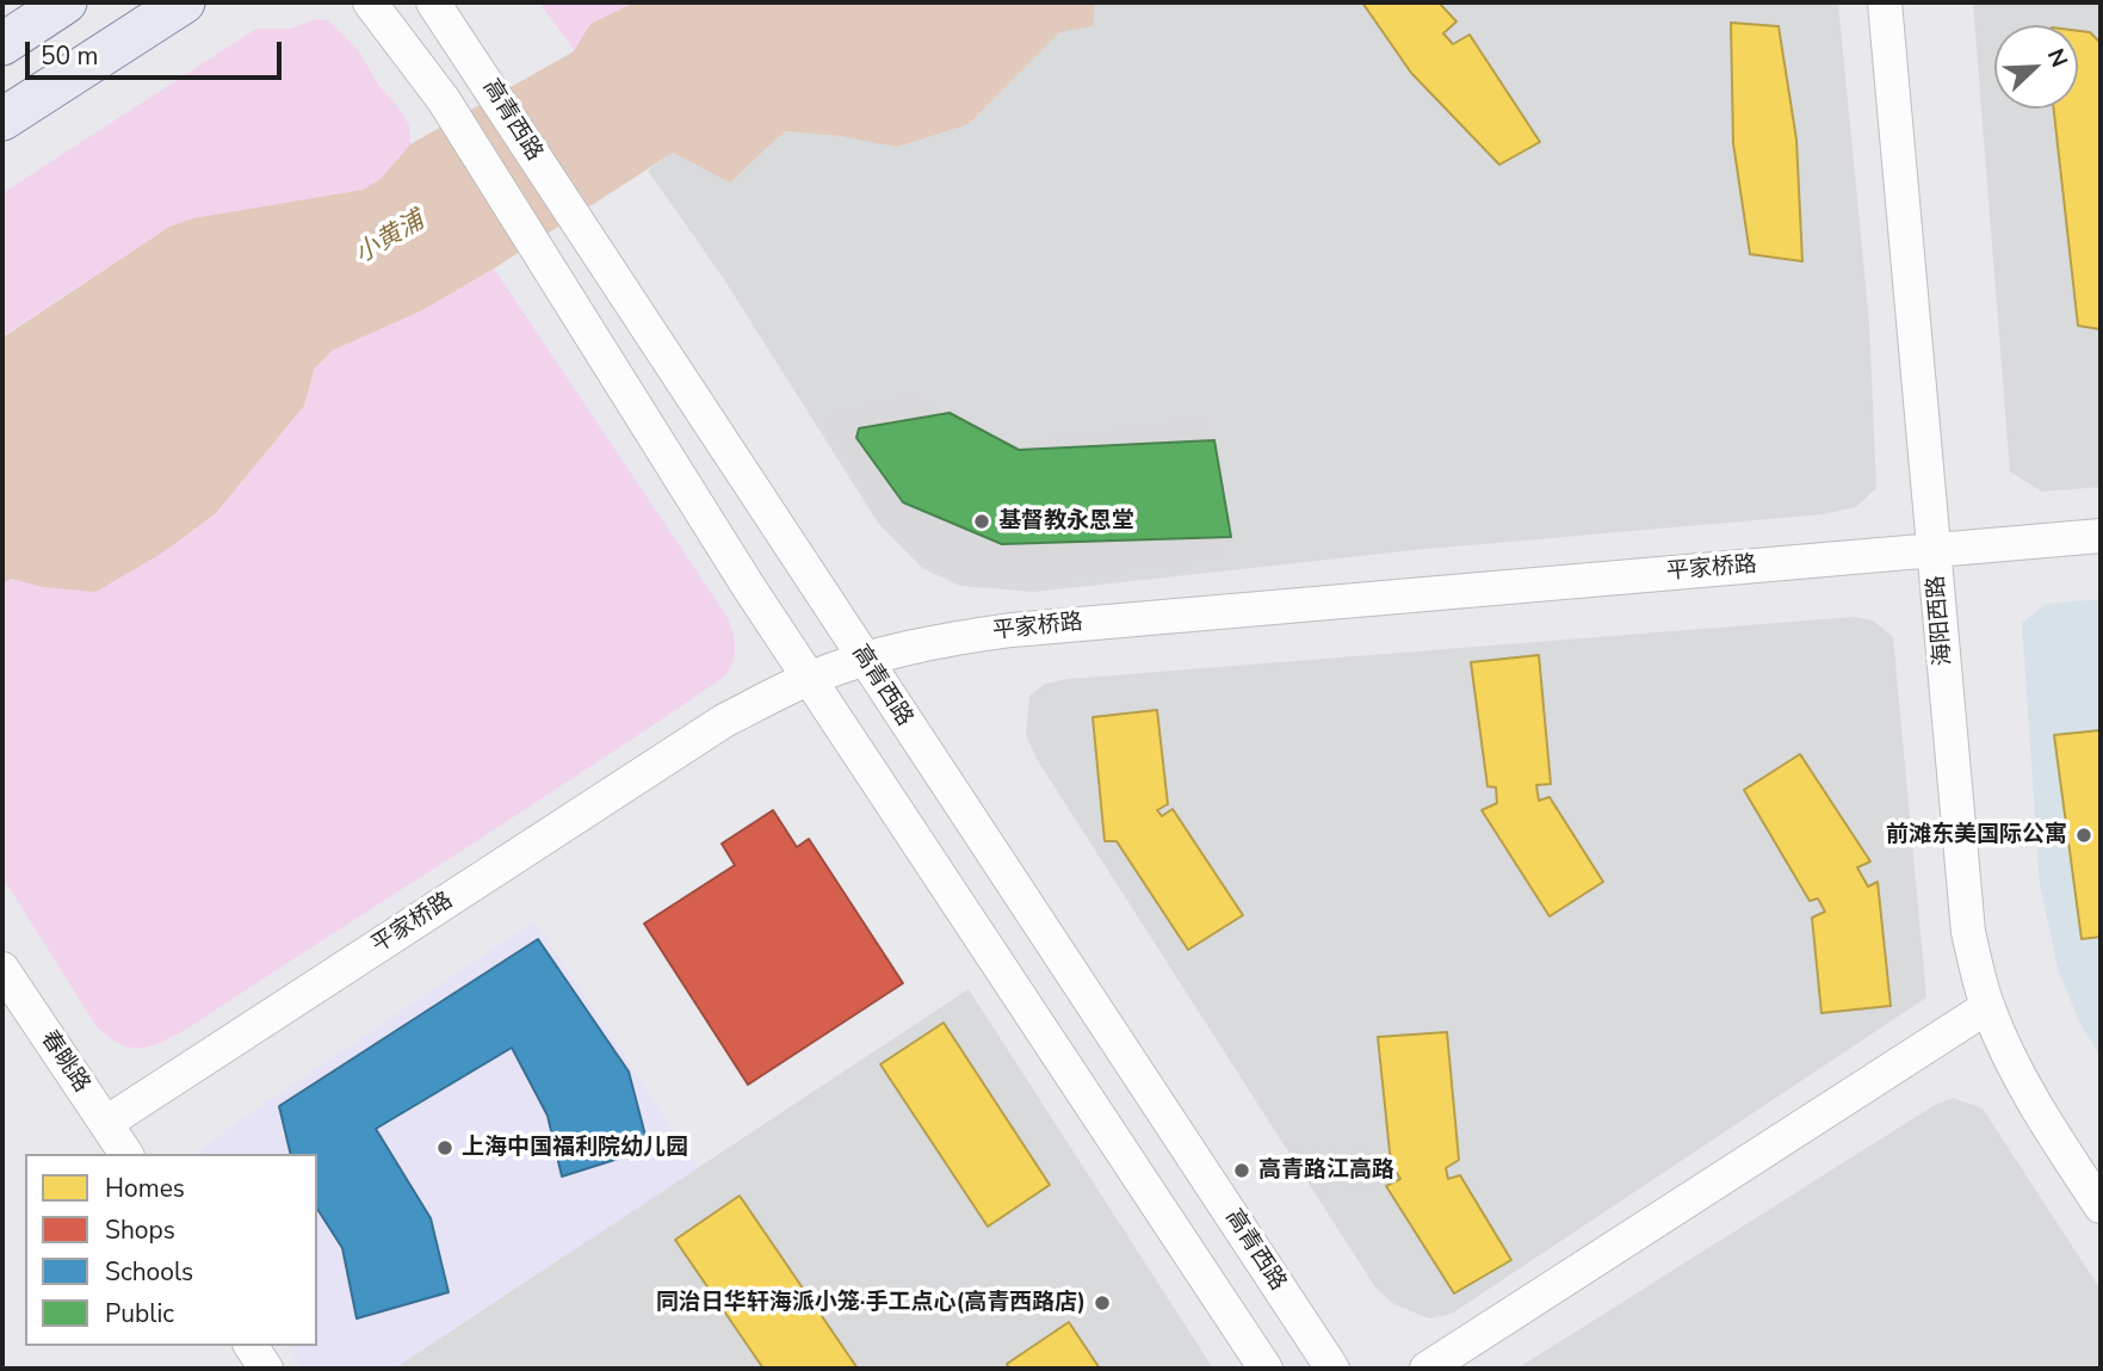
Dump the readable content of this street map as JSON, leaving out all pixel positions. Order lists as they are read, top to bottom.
{
  "streets": {
    "street": [
      "高青西路",
      "平家桥路",
      "海阳西路",
      "春眺路"
    ]
  },
  "crossings": [
    ["高青西路", "平家桥路"],
    ["平家桥路", "海阳西路"],
    ["平家桥路", "春眺路"]
  ],
  "water": ["小黄浦"],
  "places": [
    "基督教永恩堂",
    "前滩东美国际公寓",
    "上海中国福利院幼儿园",
    "高青路江高路",
    "同治日华轩海派小笼·手工点心(高青西路店)"
  ],
  "legend": [
    "Homes",
    "Shops",
    "Schools",
    "Public"
  ],
  "scale_bar": "50 m",
  "north": "top right"
}
